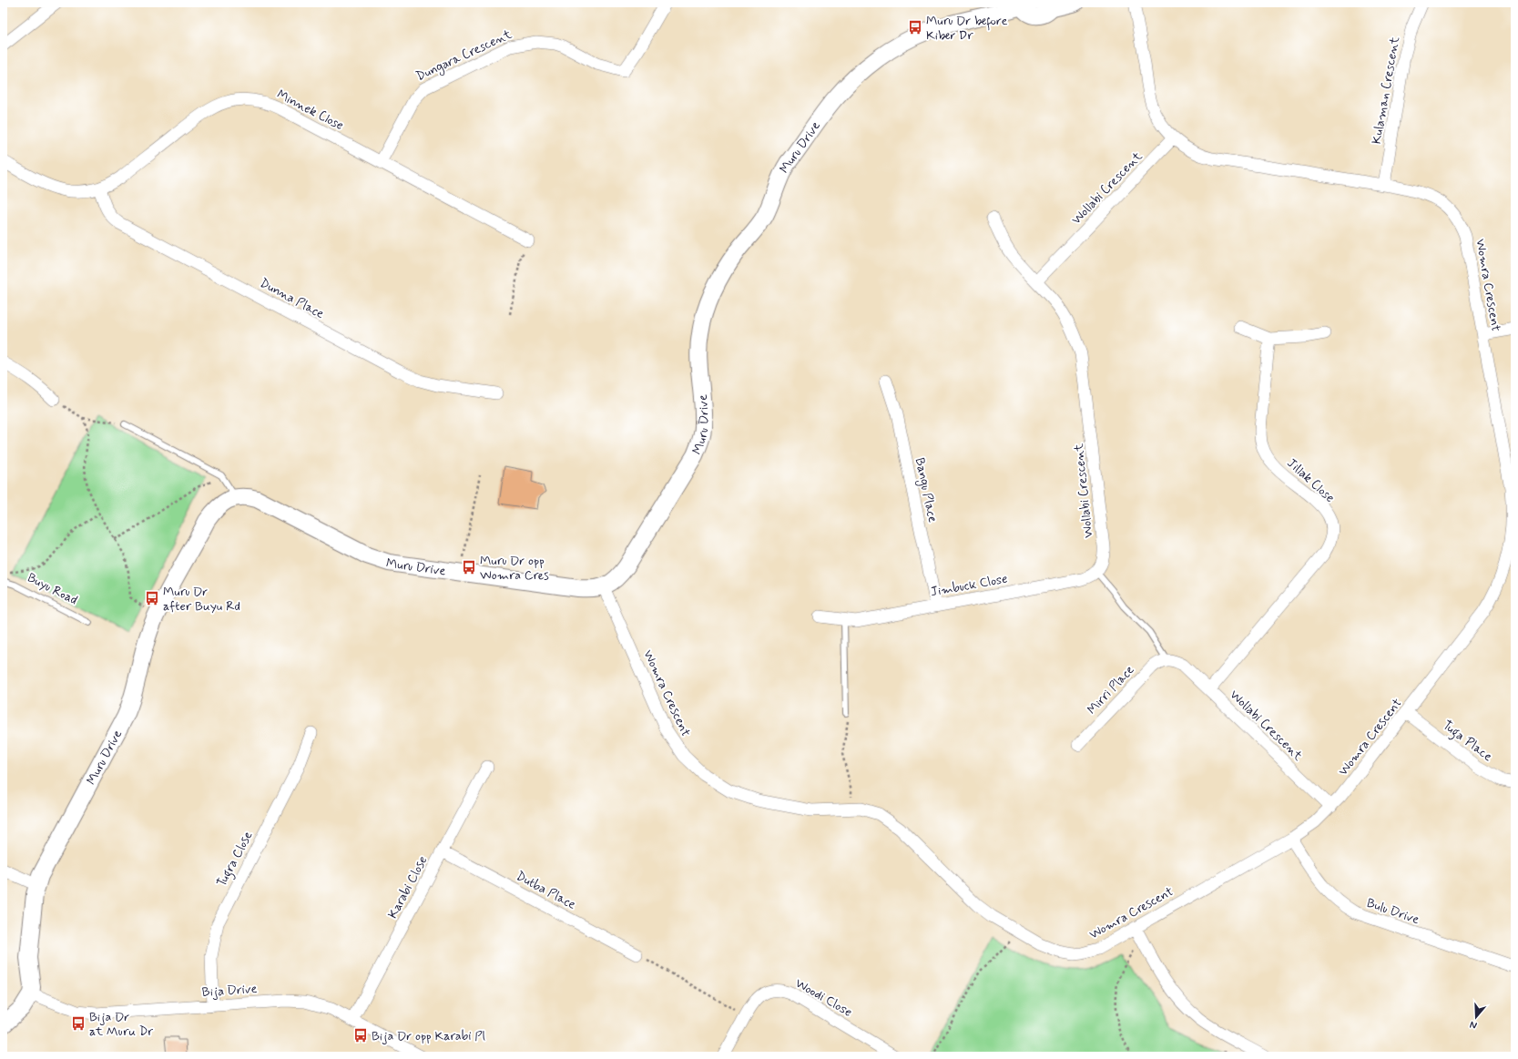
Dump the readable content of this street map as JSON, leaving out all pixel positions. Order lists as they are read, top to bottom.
{
  "streets": {
    "street": [
      "Dungara Crescent",
      "Kulaman Crescent",
      "Minnek Close",
      "Muru Drive",
      "Wollabi Crescent",
      "Womra Crescent",
      "Dunna Place",
      "Jillak Close",
      "Bangu Place",
      "Jimbuck Close",
      "Mirri Place",
      "Tuga Place",
      "Tugra Close",
      "Karabi Close",
      "Dutba Place",
      "Bulu Drive",
      "Bija Drive",
      "Woodi Close"
    ],
    "lane": ["Buyu Road"]
  },
  "crossings": [
    ["Dungara Crescent", "Minnek Close"],
    ["Kulaman Crescent", "Womra Crescent"],
    ["Minnek Close", "Dunna Place"],
    ["Muru Drive", "Womra Crescent"],
    ["Muru Drive", "Bija Drive"],
    ["Wollabi Crescent", "Womra Crescent"],
    ["Wollabi Crescent", "Jillak Close"],
    ["Wollabi Crescent", "Jimbuck Close"],
    ["Wollabi Crescent", "Mirri Place"],
    ["Womra Crescent", "Tuga Place"],
    ["Womra Crescent", "Bulu Drive"],
    ["Bangu Place", "Jimbuck Close"],
    ["Tugra Close", "Bija Drive"],
    ["Karabi Close", "Dutba Place"],
    ["Karabi Close", "Bija Drive"]
  ],
  "places": {
    "bus stop": [
      "Muru Dr before Kiber Dr",
      "Muru Dr opp Womra Cres",
      "Muru Dr after Buyu Rd",
      "Bija Dr at Muru Dr",
      "Bija Dr opp Karabi Pl"
    ]
  },
  "north": "bottom"
}
